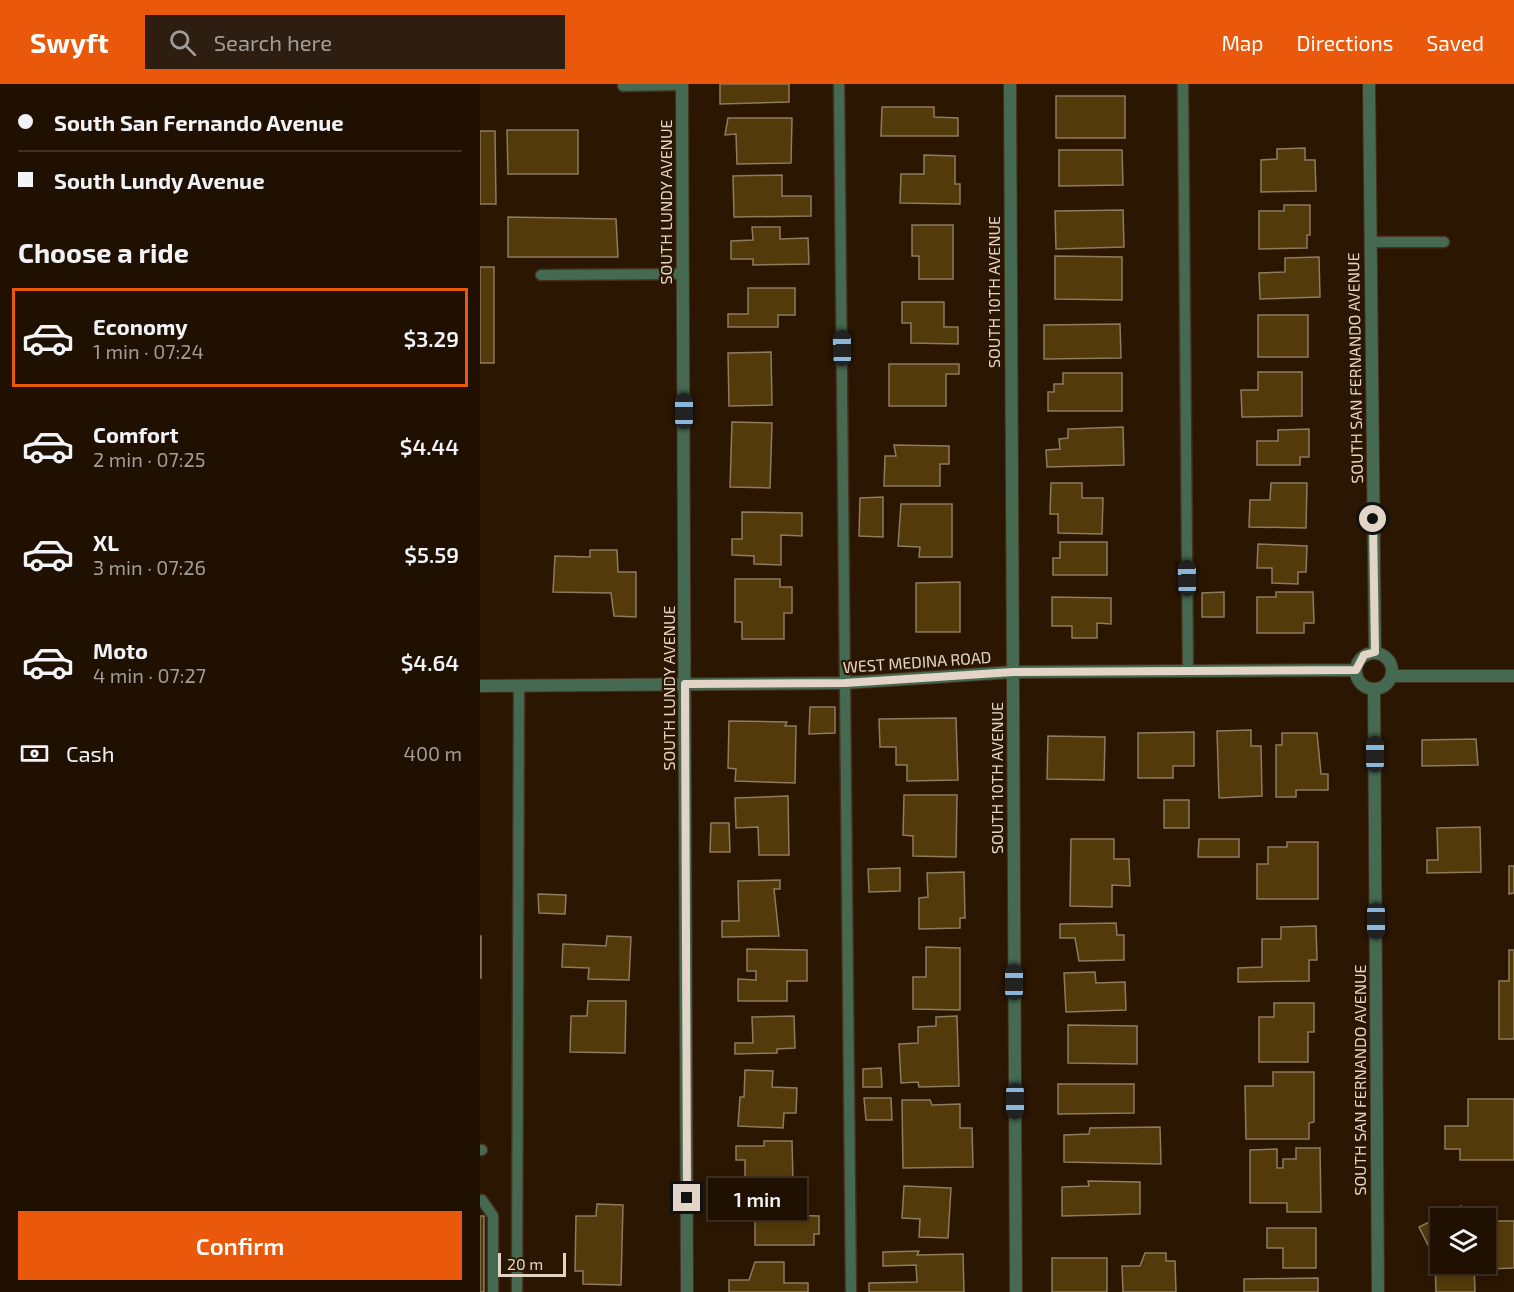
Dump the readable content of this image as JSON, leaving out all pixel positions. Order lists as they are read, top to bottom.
{
  "streets": {
    "street": [
      "SOUTH LUNDY AVENUE",
      "SOUTH 10TH AVENUE",
      "SOUTH SAN FERNANDO AVENUE",
      "WEST MEDINA ROAD"
    ]
  },
  "crossings": [
    ["SOUTH LUNDY AVENUE", "WEST MEDINA ROAD"],
    ["SOUTH 10TH AVENUE", "WEST MEDINA ROAD"],
    ["SOUTH SAN FERNANDO AVENUE", "WEST MEDINA ROAD"]
  ],
  "scale_bar": "20 m",
  "page": {
    "header": "Swyft",
    "search": "Search here",
    "nav": ["Map", "Directions", "Saved"],
    "banner": ["South San Fernando Avenue", "South Lundy Avenue"],
    "heading": "Choose a ride",
    "list": [
      {
        "name": "Economy",
        "note": "1 min · 07:24",
        "value": "$3.29"
      },
      {
        "name": "Comfort",
        "note": "2 min · 07:25",
        "value": "$4.44"
      },
      {
        "name": "XL",
        "note": "3 min · 07:26",
        "value": "$5.59"
      },
      {
        "name": "Moto",
        "note": "4 min · 07:27",
        "value": "$4.64"
      }
    ],
    "pay": ["Cash", "400 m"],
    "bubble": "1 min",
    "buttons": "Confirm",
    "scale": "20 m"
  }
}
